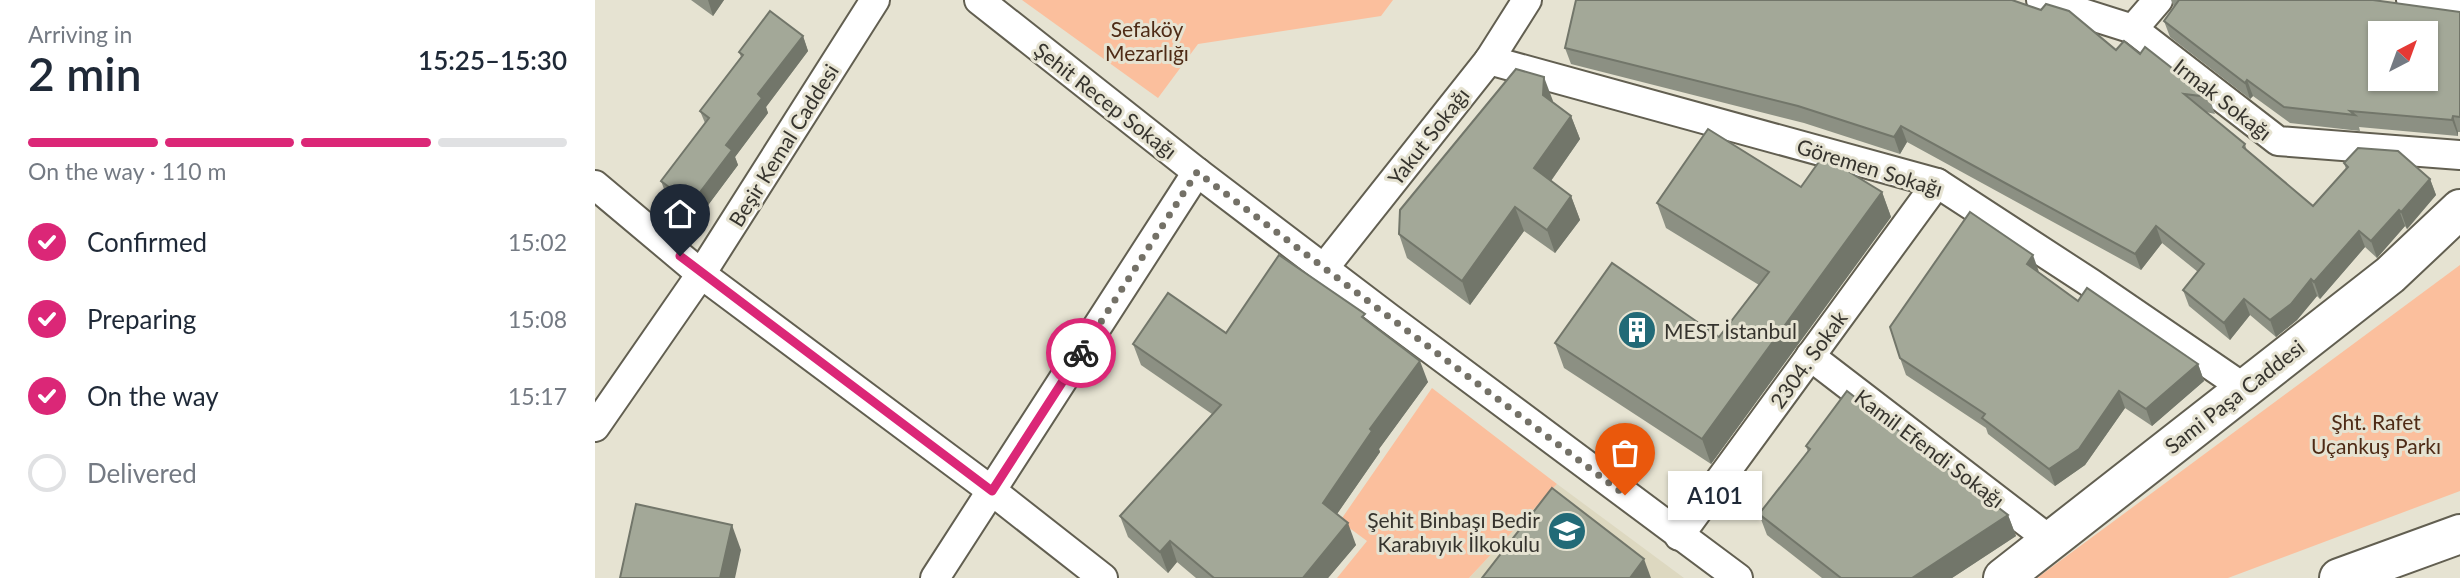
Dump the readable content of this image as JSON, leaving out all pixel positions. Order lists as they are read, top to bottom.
{
  "streets": {
    "street": [
      "Irmak Sokağı",
      "Şehit Recep Sokağı",
      "Yakut Sokağı",
      "Beşir Kemal Caddesi",
      "Göremen Sokağı",
      "2304. Sokak",
      "Sami Paşa Caddesi",
      "Kamil Efendi Sokağı"
    ]
  },
  "crossings": [
    ["Şehit Recep Sokağı", "Yakut Sokağı"],
    ["Şehit Recep Sokağı", "2304. Sokak"],
    ["Yakut Sokağı", "Göremen Sokağı"],
    ["Göremen Sokağı", "2304. Sokak"],
    ["Göremen Sokağı", "Sami Paşa Caddesi"],
    ["2304. Sokak", "Kamil Efendi Sokağı"],
    ["Sami Paşa Caddesi", "Kamil Efendi Sokağı"]
  ],
  "parks": ["Sefaköy Mezarlığı", "Şht. Rafet Uçankuş Parkı"],
  "places": {
    "building": ["MEST İstanbul"],
    "other": ["A101"],
    "school or university": ["Şehit Binbaşı Bedir Karabıyık İlkokulu"]
  },
  "north": "top right",
  "page": {
    "heading": ["2 min", "Arriving in", "15:25–15:30"],
    "bar": "On the way · 110 m",
    "list": [
      ["Confirmed", "15:02"],
      ["Preparing", "15:08"],
      ["On the way", "15:17"],
      "Delivered"
    ],
    "bubble": "A101"
  }
}
